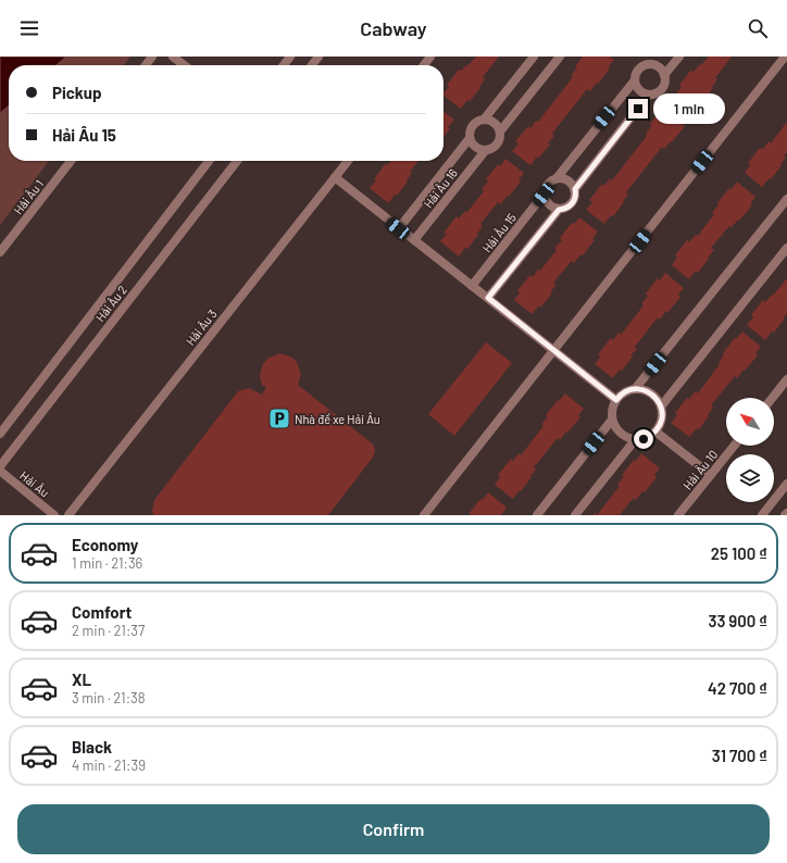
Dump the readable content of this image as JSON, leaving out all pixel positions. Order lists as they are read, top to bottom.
{
  "streets": {
    "street": [
      "Hải Âu 16",
      "Hải Âu 1",
      "Hải Âu 15",
      "Hải Âu 2",
      "Hải Âu 3",
      "Hải Âu 10",
      "Hải Âu"
    ]
  },
  "places": {
    "parking": ["Nhà để xe Hải Âu"]
  },
  "north": "top left",
  "page": {
    "header": "Cabway",
    "banner": ["Pickup", "Hải Âu 15"],
    "bubble": "1 min",
    "list": [
      {
        "name": "Economy",
        "note": "1 min · 21:36",
        "value": "25 100 ₫"
      },
      {
        "name": "Comfort",
        "note": "2 min · 21:37",
        "value": "33 900 ₫"
      },
      {
        "name": "XL",
        "note": "3 min · 21:38",
        "value": "42 700 ₫"
      },
      {
        "name": "Black",
        "note": "4 min · 21:39",
        "value": "31 700 ₫"
      }
    ],
    "buttons": "Confirm"
  }
}
